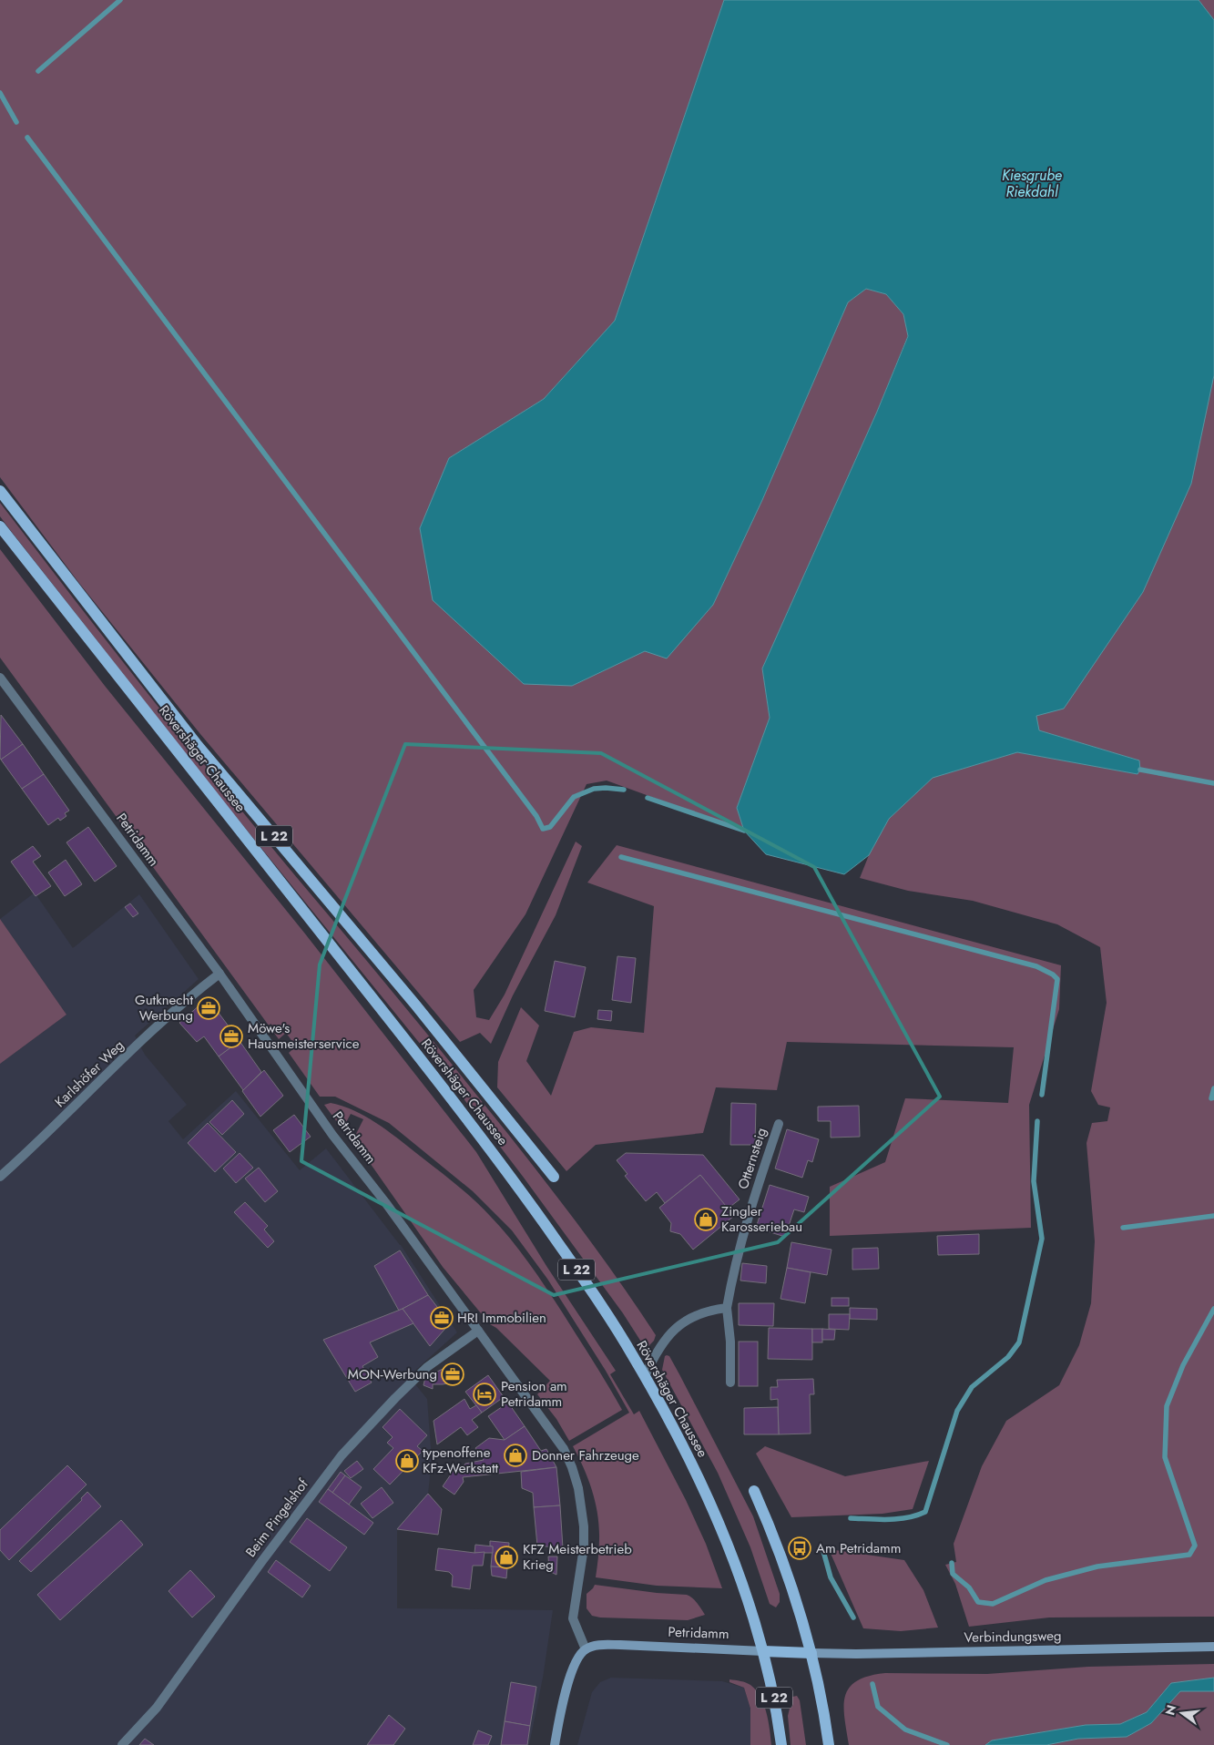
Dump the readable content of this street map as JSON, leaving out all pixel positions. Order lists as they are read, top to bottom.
{
  "streets": {
    "main road": [
      "Rövershäger Chaussee",
      "L 22",
      "Petridamm",
      "Verbindungsweg"
    ],
    "street": ["Karlshöfer Weg", "Otternsteig", "Beim Pingelshof"]
  },
  "crossings": [
    ["Rövershäger Chaussee", "Petridamm"],
    ["Petridamm", "Karlshöfer Weg"],
    ["Petridamm", "Beim Pingelshof"],
    ["Petridamm", "Verbindungsweg"]
  ],
  "water": ["Kiesgrube Riekdahl"],
  "places": {
    "office": [
      "Gutknecht Werbung",
      "Möwe's Hausmeisterservice",
      "HRI Immobilien",
      "MON-Werbung"
    ],
    "shop": [
      "Zingler Karosseriebau",
      "Donner Fahrzeuge",
      "typenoffene KFz-Werkstatt",
      "KFZ Meisterbetrieb Krieg"
    ],
    "hotel": ["Pension am Petridamm"],
    "bus stop": ["Am Petridamm"]
  },
  "north": "left"
}
